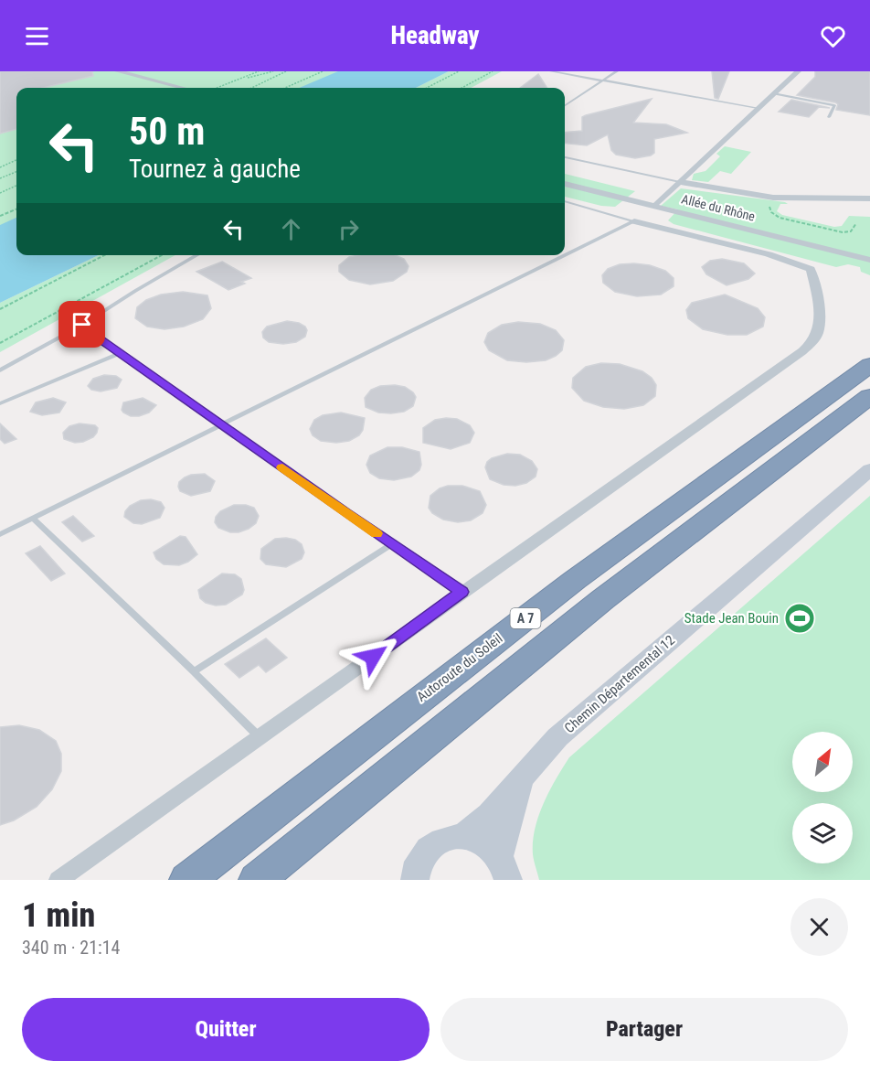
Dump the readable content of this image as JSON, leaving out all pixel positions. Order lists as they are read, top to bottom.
{
  "streets": {
    "highway": ["A 7", "Autoroute du Soleil"],
    "main road": ["Chemin Départemental 12"],
    "street": ["Allée du Rhône"]
  },
  "places": {
    "sports": ["Stade Jean Bouin"]
  },
  "north": "top right",
  "page": {
    "header": "Headway",
    "turn": ["50 m", "Tournez à gauche"],
    "heading": ["1 min", "340 m · 21:14"],
    "buttons": ["Quitter", "Partager"]
  }
}
